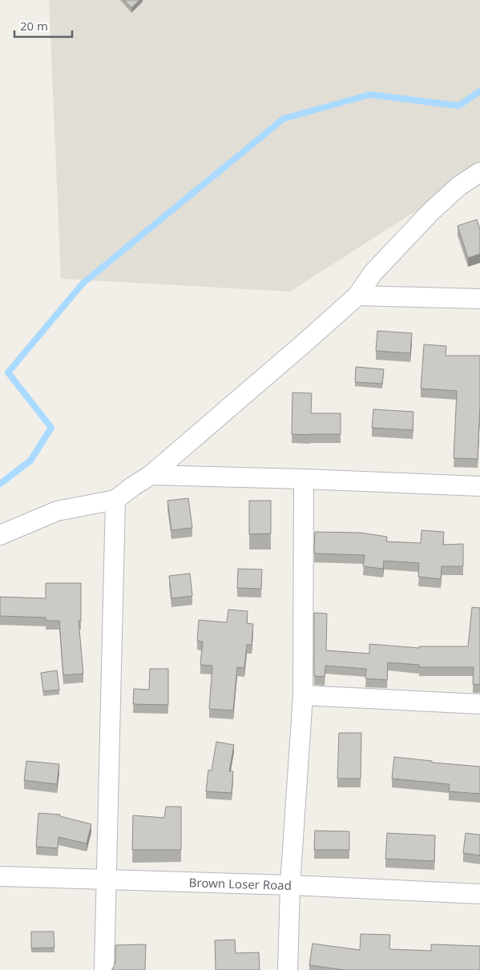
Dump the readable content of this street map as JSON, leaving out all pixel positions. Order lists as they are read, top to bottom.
{
  "streets": {
    "street": ["Brown Loser Road"]
  },
  "scale_bar": "20 m"
}
